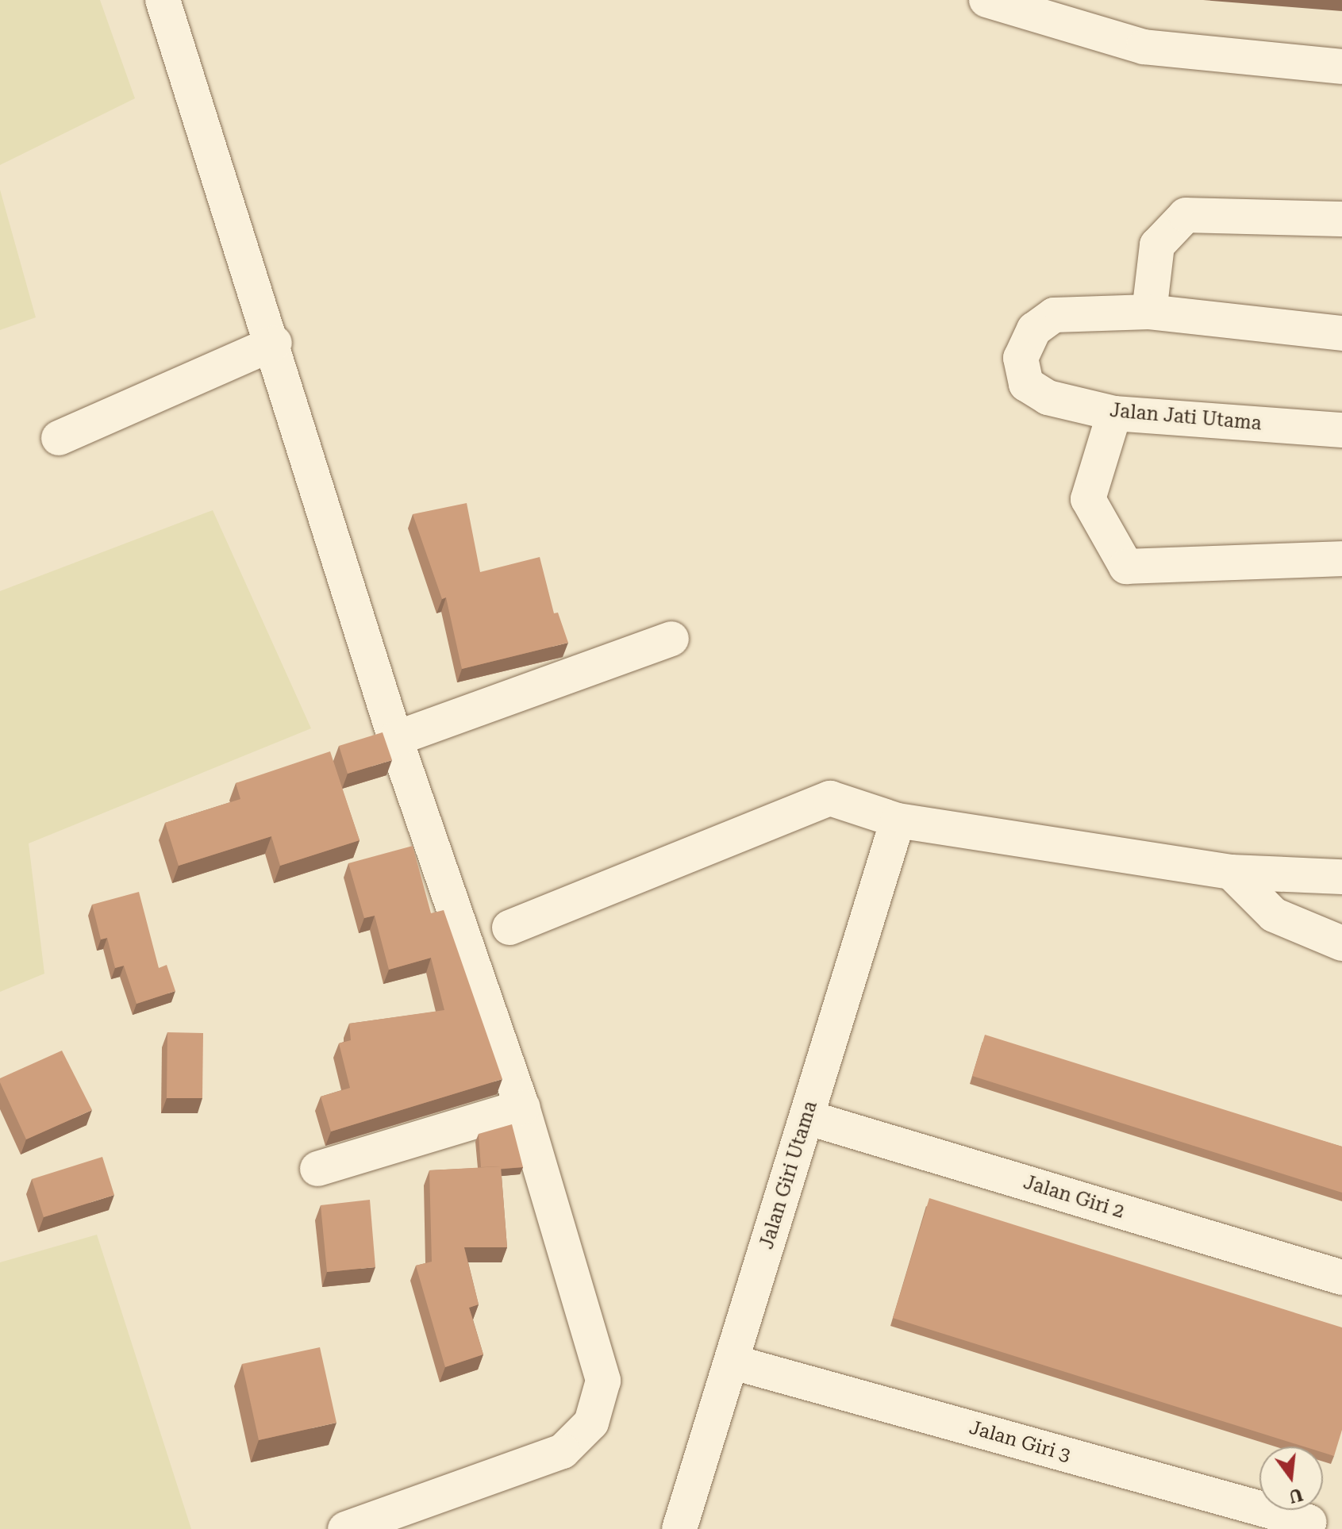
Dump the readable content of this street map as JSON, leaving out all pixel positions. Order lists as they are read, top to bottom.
{
  "streets": {
    "street": [
      "Jalan Jati Utama",
      "Jalan Giri Utama",
      "Jalan Giri 2",
      "Jalan Giri 3"
    ]
  },
  "crossings": [
    ["Jalan Giri Utama", "Jalan Giri 2"],
    ["Jalan Giri Utama", "Jalan Giri 3"]
  ],
  "north": "bottom"
}
